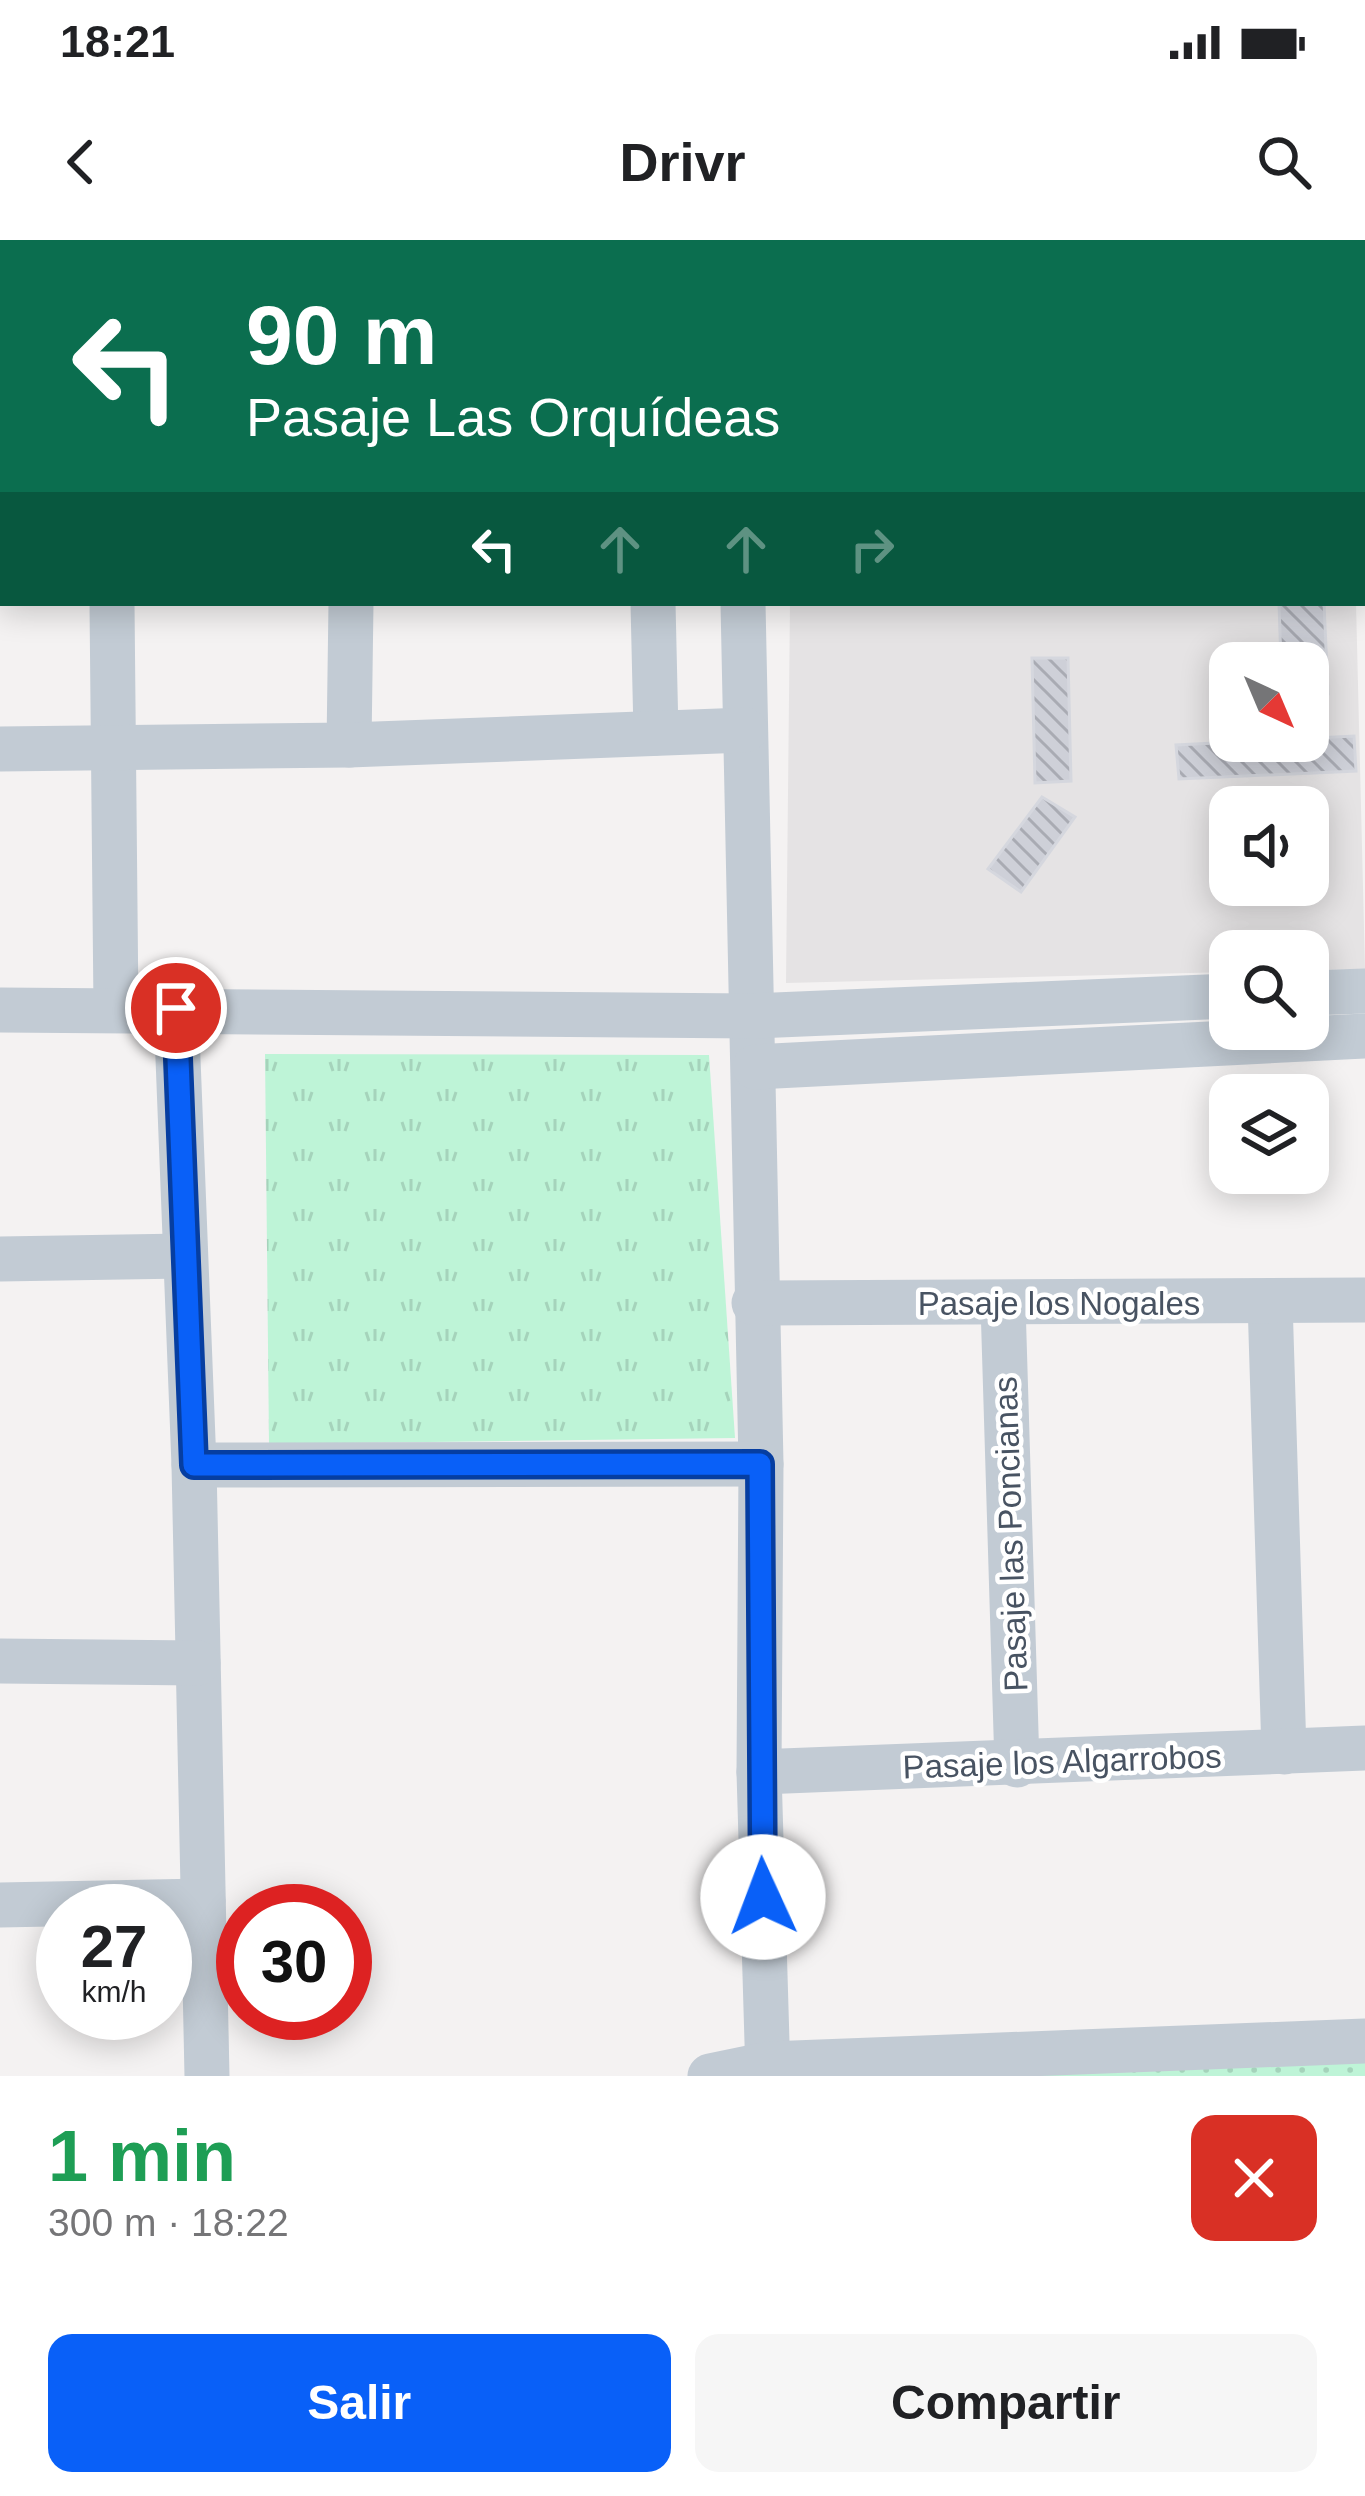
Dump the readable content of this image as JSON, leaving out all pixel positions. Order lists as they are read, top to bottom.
{
  "streets": {
    "street": ["Pasaje los Nogales", "Pasaje las Poncianas", "Pasaje los Algarrobos"]
  },
  "crossings": [
    ["Pasaje los Nogales", "Pasaje las Poncianas"],
    ["Pasaje las Poncianas", "Pasaje los Algarrobos"]
  ],
  "north": "bottom right",
  "page": {
    "status": "18:21",
    "header": "Drivr",
    "turn": ["90 m", "Pasaje Las Orquídeas"],
    "speed": "27 km/h",
    "limit": "30",
    "heading": ["1 min", "300 m · 18:22"],
    "buttons": ["Salir", "Compartir"]
  }
}
